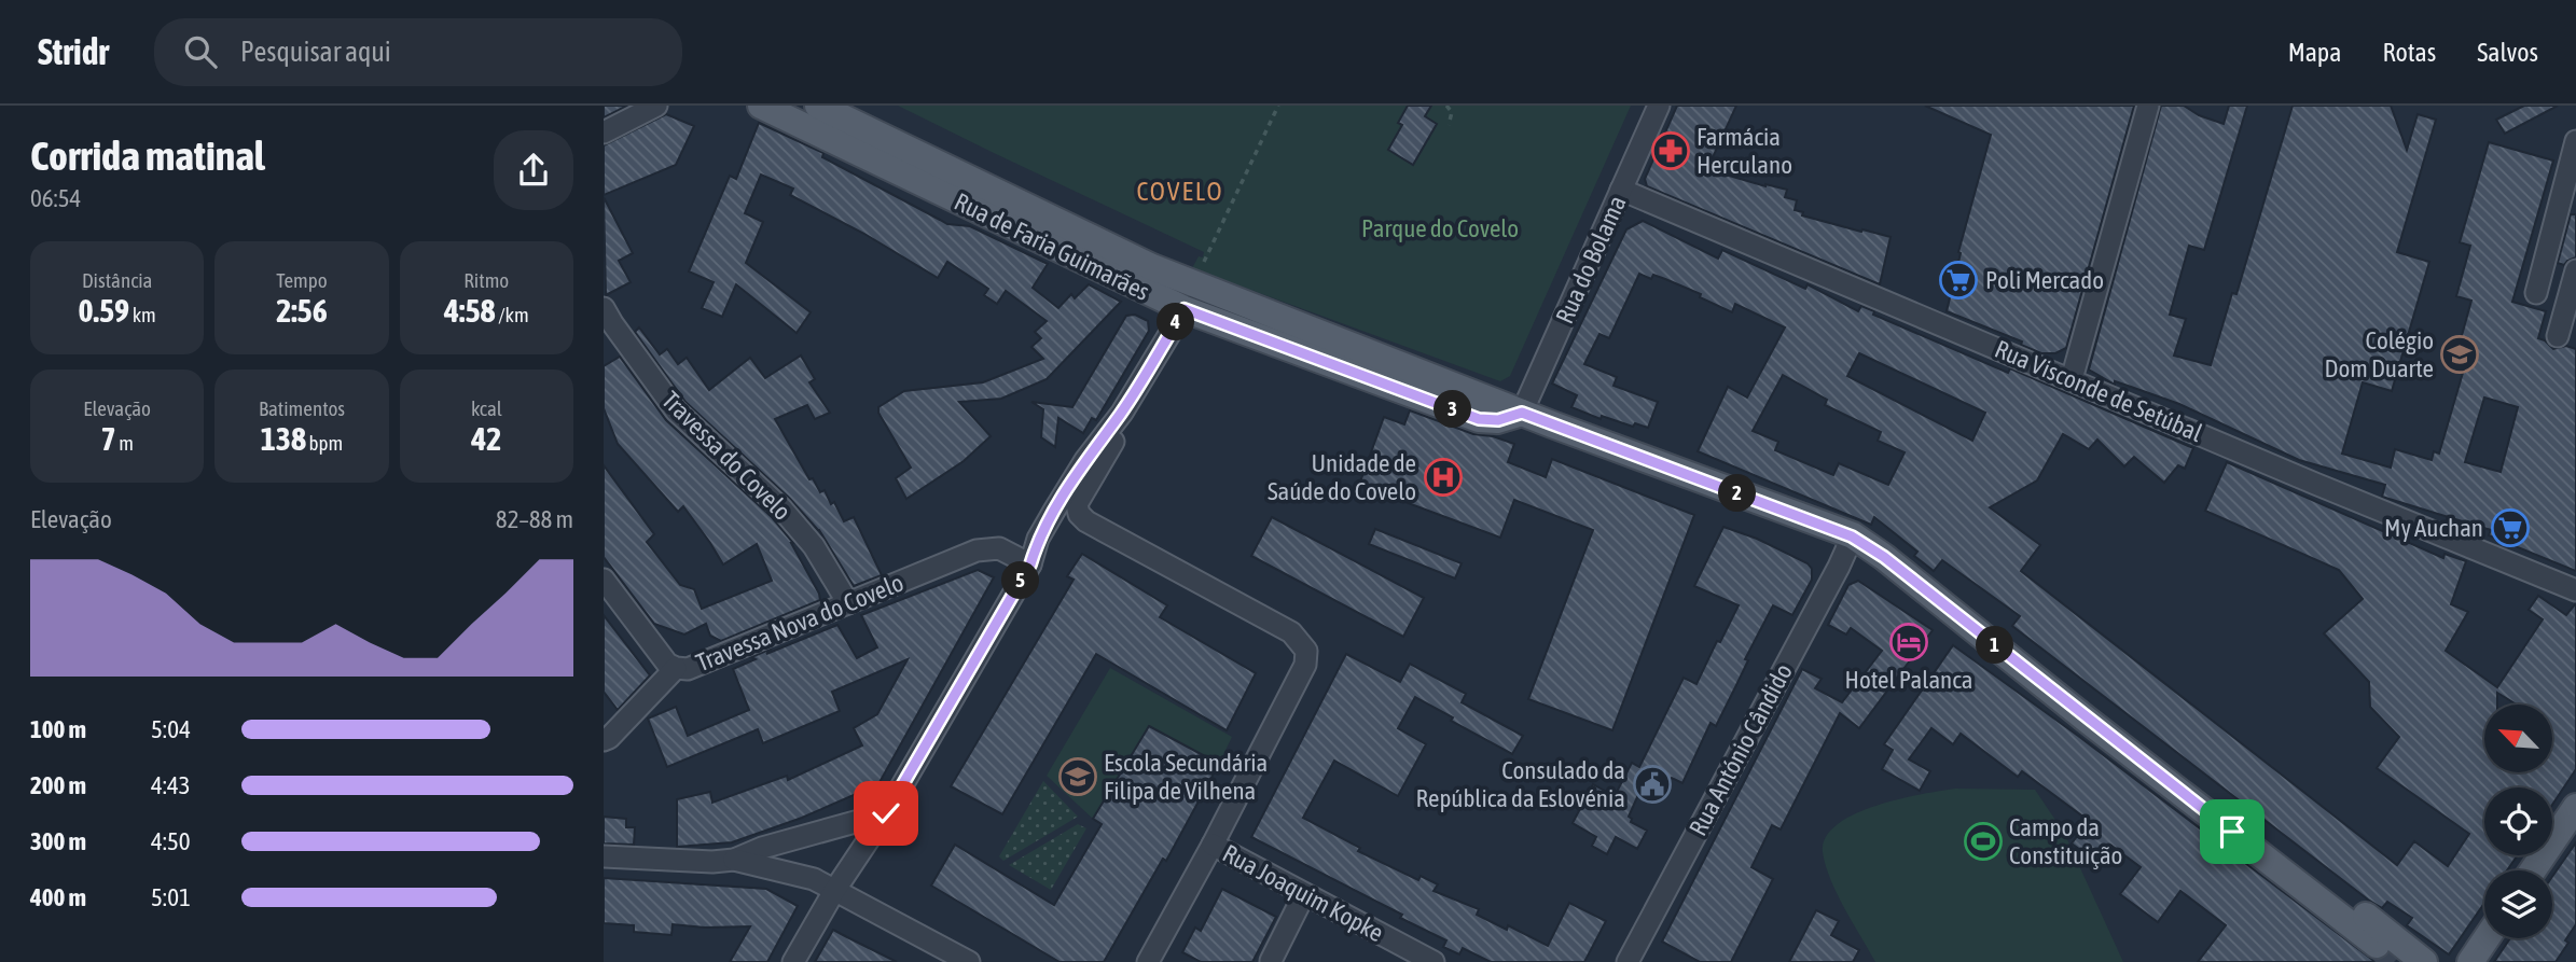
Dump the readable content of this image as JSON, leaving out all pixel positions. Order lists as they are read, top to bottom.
{
  "streets": {
    "main road": ["Rua de Faria Guimarães"],
    "street": [
      "Rua do Bolama",
      "Rua Visconde de Setúbal",
      "Travessa do Covelo",
      "Travessa Nova do Covelo",
      "Rua António Cândido",
      "Rua Joaquim Kopke"
    ]
  },
  "crossings": [
    ["Rua de Faria Guimarães", "Rua do Bolama"],
    ["Rua de Faria Guimarães", "Rua António Cândido"],
    ["Rua do Bolama", "Rua Visconde de Setúbal"],
    ["Travessa do Covelo", "Travessa Nova do Covelo"]
  ],
  "districts": ["COVELO"],
  "parks": ["Parque do Covelo"],
  "places": {
    "pharmacy": ["Farmácia Herculano"],
    "supermarket": ["Poli Mercado", "My Auchan"],
    "school or university": ["Colégio Dom Duarte", "Escola Secundária Filipa de Vilhena"],
    "hospital": ["Unidade de Saúde do Covelo"],
    "hotel": ["Hotel Palanca"],
    "public building": ["Consulado da República da Eslovénia"],
    "sports": ["Campo da Constituição"]
  },
  "north": "top left",
  "page": {
    "header": "Stridr",
    "search": "Pesquisar aqui",
    "nav": ["Mapa", "Rotas", "Salvos"],
    "heading": ["Corrida matinal", "06:54"],
    "stats": [
      ["Distância", "0.59 km"],
      ["Tempo", "2:56"],
      ["Ritmo", "4:58 /km"],
      ["Elevação", "7 m"],
      ["Batimentos", "138 bpm"],
      ["kcal", "42"]
    ],
    "pins": [
      "4",
      "3",
      "2",
      "5",
      "1"
    ],
    "chart": ["Elevação", "82–88 m"],
    "list": [
      {
        "name": "100 m",
        "note": "5:04"
      },
      {
        "name": "200 m",
        "note": "4:43"
      },
      {
        "name": "300 m",
        "note": "4:50"
      },
      {
        "name": "400 m",
        "note": "5:01"
      }
    ]
  }
}
